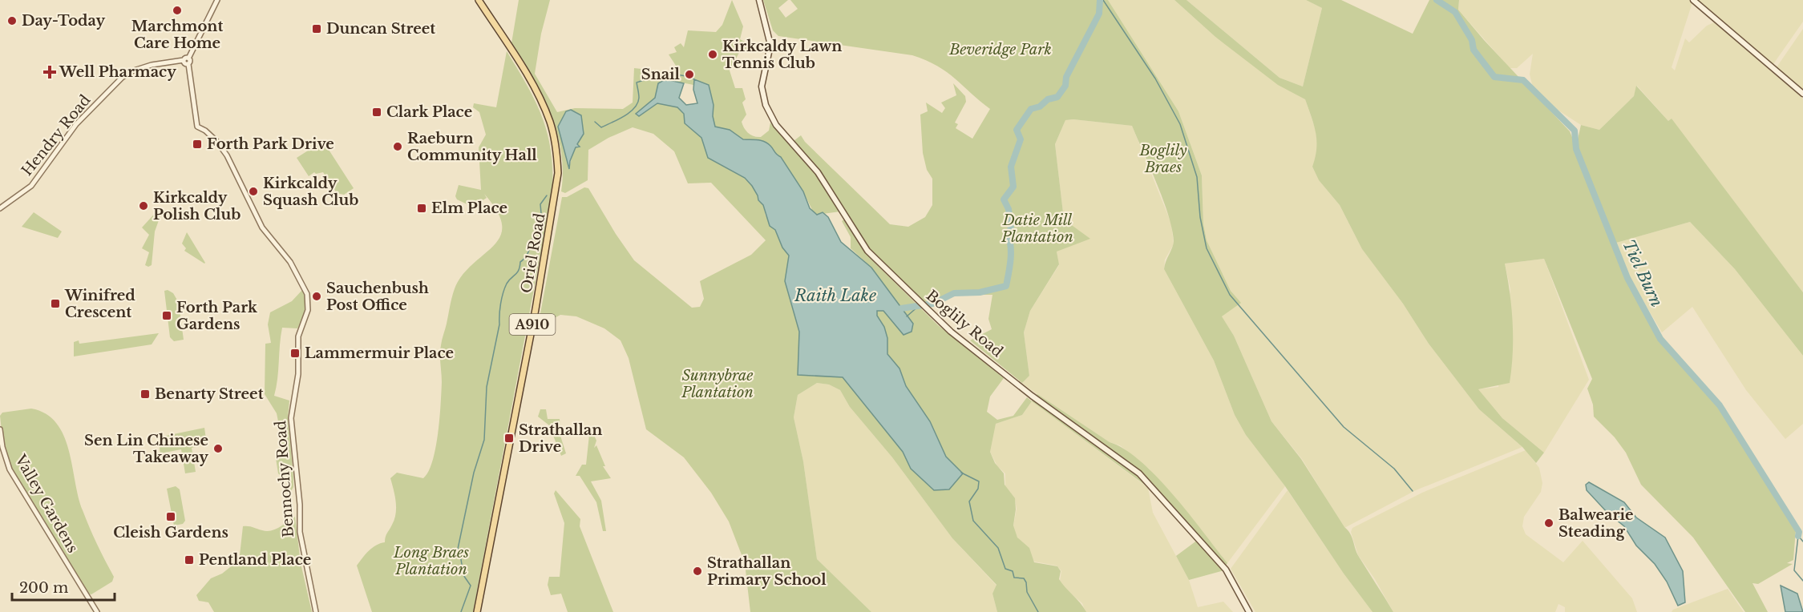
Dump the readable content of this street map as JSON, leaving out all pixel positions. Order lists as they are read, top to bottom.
{
  "streets": {
    "main road": ["Oriel Road", "Boglily Road", "A910"],
    "street": ["Hendry Road", "Bennochy Road", "Valley Gardens"]
  },
  "crossings": [
    ["Hendry Road", "Bennochy Road"]
  ],
  "water": ["Tiel Burn", "Raith Lake"],
  "parks": [
    "Beveridge Park",
    "Boglily Braes",
    "Datie Mill Plantation",
    "Sunnybrae Plantation",
    "Long Braes Plantation"
  ],
  "places": {
    "other": [
      "Marchmont Care Home",
      "Day-Today",
      "Kirkcaldy Lawn Tennis Club",
      "Snail",
      "Raeburn Community Hall",
      "Kirkcaldy Squash Club",
      "Kirkcaldy Polish Club",
      "Sauchenbush Post Office",
      "Sen Lin Chinese Takeaway",
      "Balwearie Steading",
      "Strathallan Primary School"
    ],
    "transit": [
      "Duncan Street",
      "Clark Place",
      "Forth Park Drive",
      "Elm Place",
      "Winifred Crescent",
      "Forth Park Gardens",
      "Lammermuir Place",
      "Benarty Street",
      "Strathallan Drive",
      "Cleish Gardens",
      "Pentland Place"
    ],
    "health": ["Well Pharmacy"]
  },
  "scale_bar": "200 m"
}
